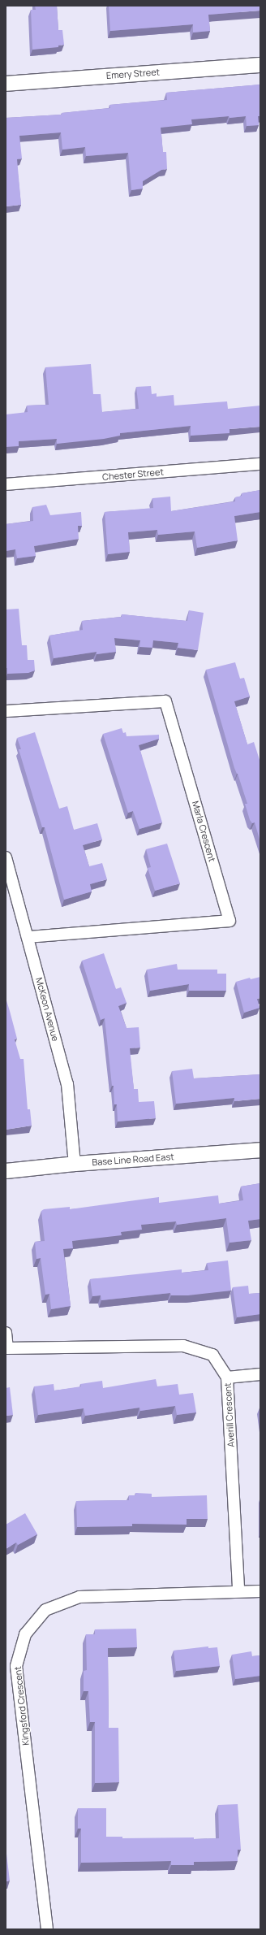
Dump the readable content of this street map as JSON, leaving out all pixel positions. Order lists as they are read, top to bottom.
{
  "streets": {
    "street": [
      "Emery Street",
      "Chester Street",
      "Marla Crescent",
      "McKeon Avenue",
      "Base Line Road East",
      "Averill Crescent",
      "Kingsford Crescent"
    ]
  },
  "crossings": [
    ["Marla Crescent", "McKeon Avenue"],
    ["McKeon Avenue", "Base Line Road East"],
    ["Averill Crescent", "Kingsford Crescent"]
  ]
}
